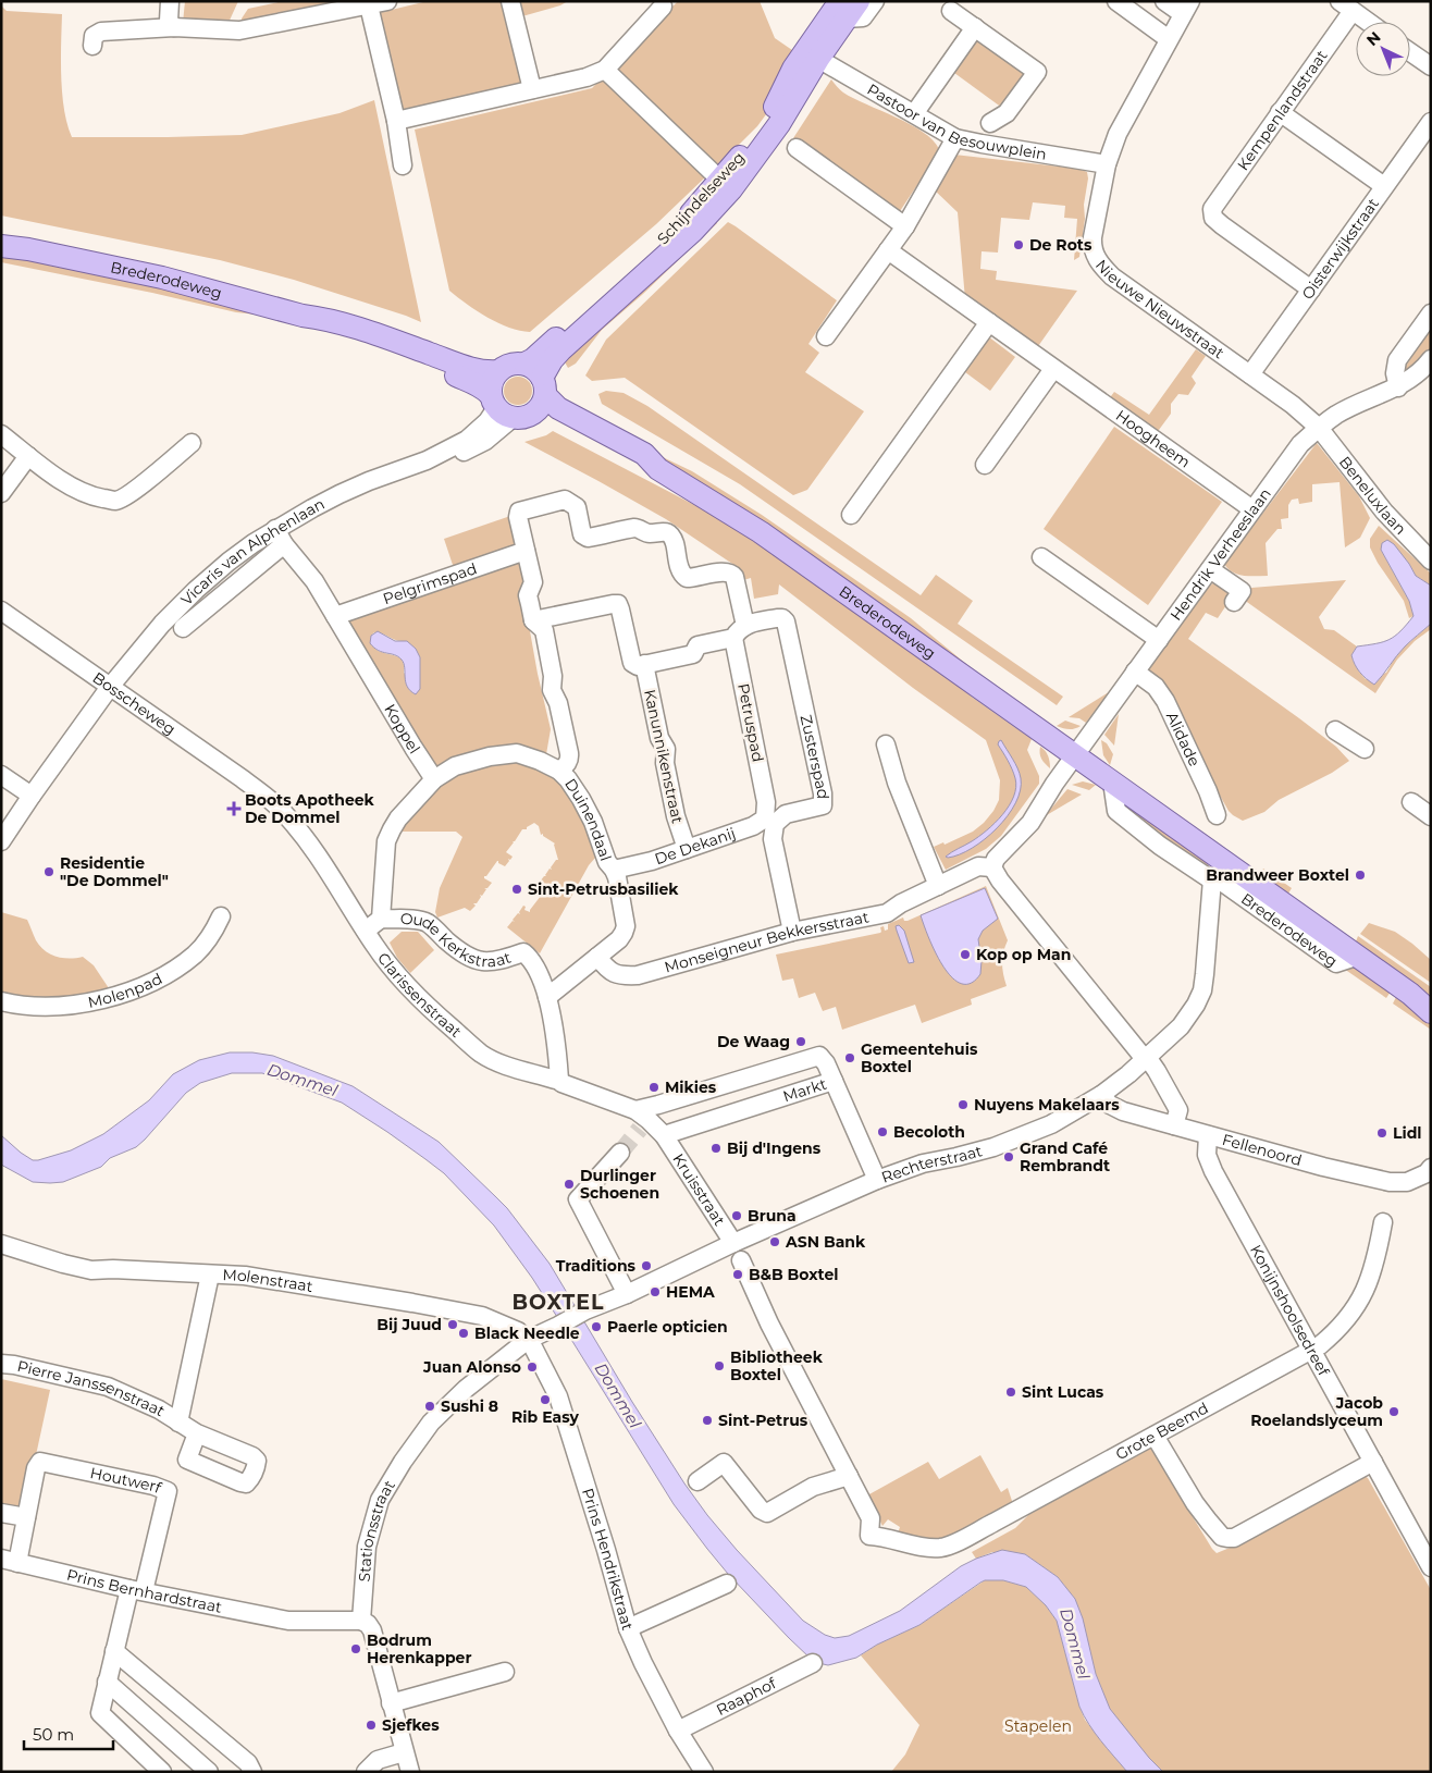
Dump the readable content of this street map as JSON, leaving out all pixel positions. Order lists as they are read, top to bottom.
{
  "streets": {
    "main road": ["Schijndelseweg", "Brederodeweg"],
    "street": [
      "Kempenlandstraat",
      "Pastoor van Besouwplein",
      "Oisterwijkstraat",
      "Nieuwe Nieuwstraat",
      "Hoogheem",
      "Beneluxlaan",
      "Vicaris van Alphenlaan",
      "Hendrik Verheeslaan",
      "Pelgrimspad",
      "Bosscheweg",
      "Petruspad",
      "Koppel",
      "Alidade",
      "Kanunnikenstraat",
      "Zusterspad",
      "Duinendaal",
      "De Dekanij",
      "Oude Kerkstraat",
      "Monseigneur Bekkersstraat",
      "Molenpad",
      "Clarissenstraat",
      "Markt",
      "Fellenoord",
      "Rechterstraat",
      "Kruisstraat",
      "Molenstraat",
      "Konijnshoolsedreef",
      "Pierre Janssenstraat",
      "Grote Beemd",
      "Houtwerf",
      "Stationsstraat",
      "Prins Hendrikstraat",
      "Prins Bernhardstraat",
      "Raaphof"
    ]
  },
  "crossings": [
    ["Kempenlandstraat", "Oisterwijkstraat"],
    ["Pastoor van Besouwplein", "Schijndelseweg"],
    ["Pastoor van Besouwplein", "Nieuwe Nieuwstraat"],
    ["Schijndelseweg", "Brederodeweg"],
    ["Schijndelseweg", "Vicaris van Alphenlaan"],
    ["Oisterwijkstraat", "Nieuwe Nieuwstraat"],
    ["Brederodeweg", "Vicaris van Alphenlaan"],
    ["Brederodeweg", "Hendrik Verheeslaan"],
    ["Brederodeweg", "Rechterstraat"],
    ["Nieuwe Nieuwstraat", "Beneluxlaan"],
    ["Nieuwe Nieuwstraat", "Hendrik Verheeslaan"],
    ["Hoogheem", "Hendrik Verheeslaan"],
    ["Beneluxlaan", "Hendrik Verheeslaan"],
    ["Vicaris van Alphenlaan", "Bosscheweg"],
    ["Vicaris van Alphenlaan", "Koppel"],
    ["Hendrik Verheeslaan", "Alidade"],
    ["Hendrik Verheeslaan", "Monseigneur Bekkersstraat"],
    ["Pelgrimspad", "Petruspad"],
    ["Pelgrimspad", "Koppel"],
    ["Bosscheweg", "Clarissenstraat"],
    ["Petruspad", "Zusterspad"],
    ["Petruspad", "De Dekanij"],
    ["Koppel", "Duinendaal"],
    ["Kanunnikenstraat", "Duinendaal"],
    ["Kanunnikenstraat", "De Dekanij"],
    ["Zusterspad", "Monseigneur Bekkersstraat"],
    ["Duinendaal", "De Dekanij"],
    ["Duinendaal", "Oude Kerkstraat"],
    ["Duinendaal", "Monseigneur Bekkersstraat"],
    ["Oude Kerkstraat", "Clarissenstraat"],
    ["Clarissenstraat", "Markt"],
    ["Markt", "Kruisstraat"],
    ["Fellenoord", "Rechterstraat"],
    ["Fellenoord", "Konijnshoolsedreef"],
    ["Rechterstraat", "Kruisstraat"],
    ["Rechterstraat", "Molenstraat"],
    ["Rechterstraat", "Stationsstraat"],
    ["Rechterstraat", "Prins Hendrikstraat"],
    ["Molenstraat", "Pierre Janssenstraat"],
    ["Molenstraat", "Stationsstraat"],
    ["Molenstraat", "Prins Hendrikstraat"],
    ["Konijnshoolsedreef", "Grote Beemd"],
    ["Houtwerf", "Prins Bernhardstraat"],
    ["Stationsstraat", "Prins Hendrikstraat"],
    ["Stationsstraat", "Prins Bernhardstraat"],
    ["Prins Hendrikstraat", "Raaphof"]
  ],
  "districts": ["BOXTEL"],
  "water": ["Dommel"],
  "parks": ["Stapelen"],
  "places": {
    "other": [
      "De Rots",
      "Residentie \"De Dommel\"",
      "Brandweer Boxtel",
      "Sint-Petrusbasiliek",
      "Kop op Man",
      "De Waag",
      "Gemeentehuis Boxtel",
      "Mikies",
      "Nuyens Makelaars",
      "Becoloth",
      "Lidl",
      "Bij d'Ingens",
      "Grand Café Rembrandt",
      "Durlinger Schoenen",
      "Bruna",
      "ASN Bank",
      "Traditions",
      "B&B Boxtel",
      "HEMA",
      "Bij Juud",
      "Paerle opticien",
      "Black Needle",
      "Bibliotheek Boxtel",
      "Juan Alonso",
      "Sint Lucas",
      "Rib Easy",
      "Sushi 8",
      "Jacob Roelandslyceum",
      "Sint-Petrus",
      "Bodrum Herenkapper",
      "Sjefkes"
    ],
    "health": ["Boots Apotheek De Dommel"]
  },
  "scale_bar": "50 m",
  "north": "top left"
}
